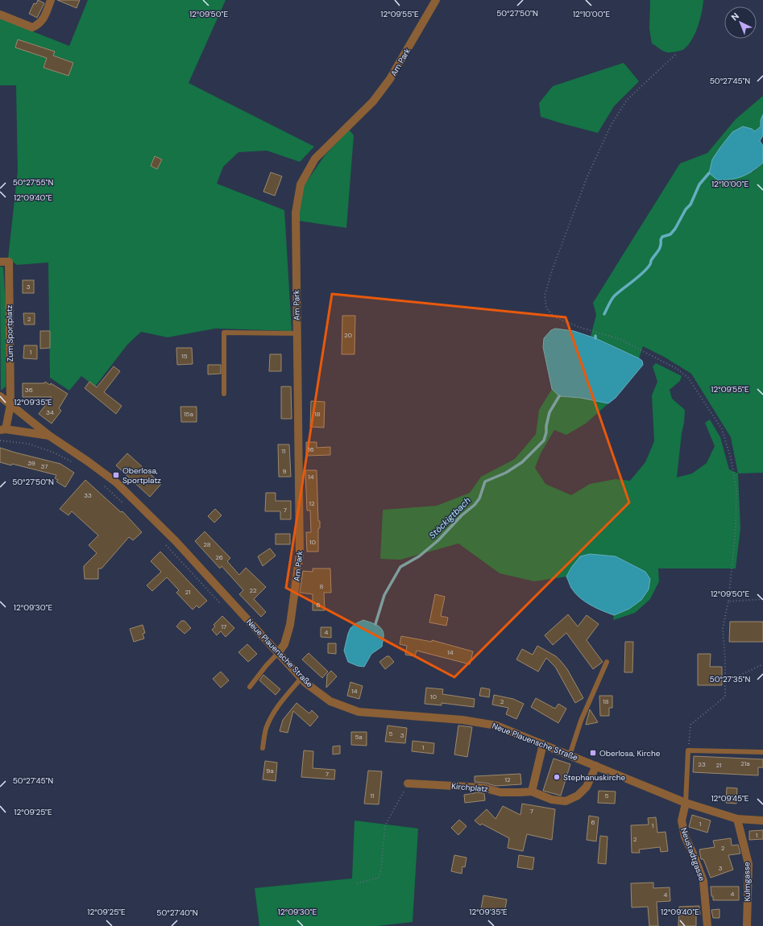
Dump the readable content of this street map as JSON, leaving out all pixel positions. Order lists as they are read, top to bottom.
{
  "streets": {
    "street": [
      "Am Park",
      "Zum Sportplatz",
      "Neue Plauensche Straße",
      "Kirchplatz",
      "Neustadtgasse",
      "Kulmgasse"
    ]
  },
  "crossings": [
    ["Am Park", "Neue Plauensche Straße"],
    ["Zum Sportplatz", "Neue Plauensche Straße"],
    ["Neue Plauensche Straße", "Kirchplatz"],
    ["Neue Plauensche Straße", "Neustadtgasse"],
    ["Neue Plauensche Straße", "Kulmgasse"]
  ],
  "water": ["Stöckigtbach"],
  "places": {
    "transit": ["Oberlosa, Sportplatz", "Oberlosa, Kirche"],
    "other": ["Stephanuskirche"]
  },
  "house_numbers": [
    "3",
    "2",
    "20",
    "1",
    "15",
    "36",
    "34",
    "15a",
    "18",
    "16",
    "11",
    "39",
    "37",
    "9",
    "14",
    "33",
    "12",
    "7",
    "10",
    "28",
    "26",
    "8",
    "22",
    "21",
    "6",
    "17",
    "4",
    "14",
    "14",
    "10",
    "2",
    "18",
    "5",
    "3",
    "5a",
    "1",
    "21a",
    "23",
    "21",
    "9a",
    "7",
    "12",
    "11",
    "5",
    "7",
    "6",
    "1",
    "1",
    "1",
    "2",
    "2",
    "3",
    "4",
    "4"
  ],
  "north": "top left",
  "coordinates": [
    "50°27'50\"N",
    "12°09'55\"E",
    "12°10'00\"E",
    "12°09'50\"E",
    "50°27'45\"N",
    "50°27'55\"N",
    "12°09'40\"E",
    "12°09'35\"E",
    "12°09'30\"E",
    "50°27'35\"N",
    "12°09'45\"E",
    "12°09'25\"E",
    "50°27'40\"N"
  ]
}
